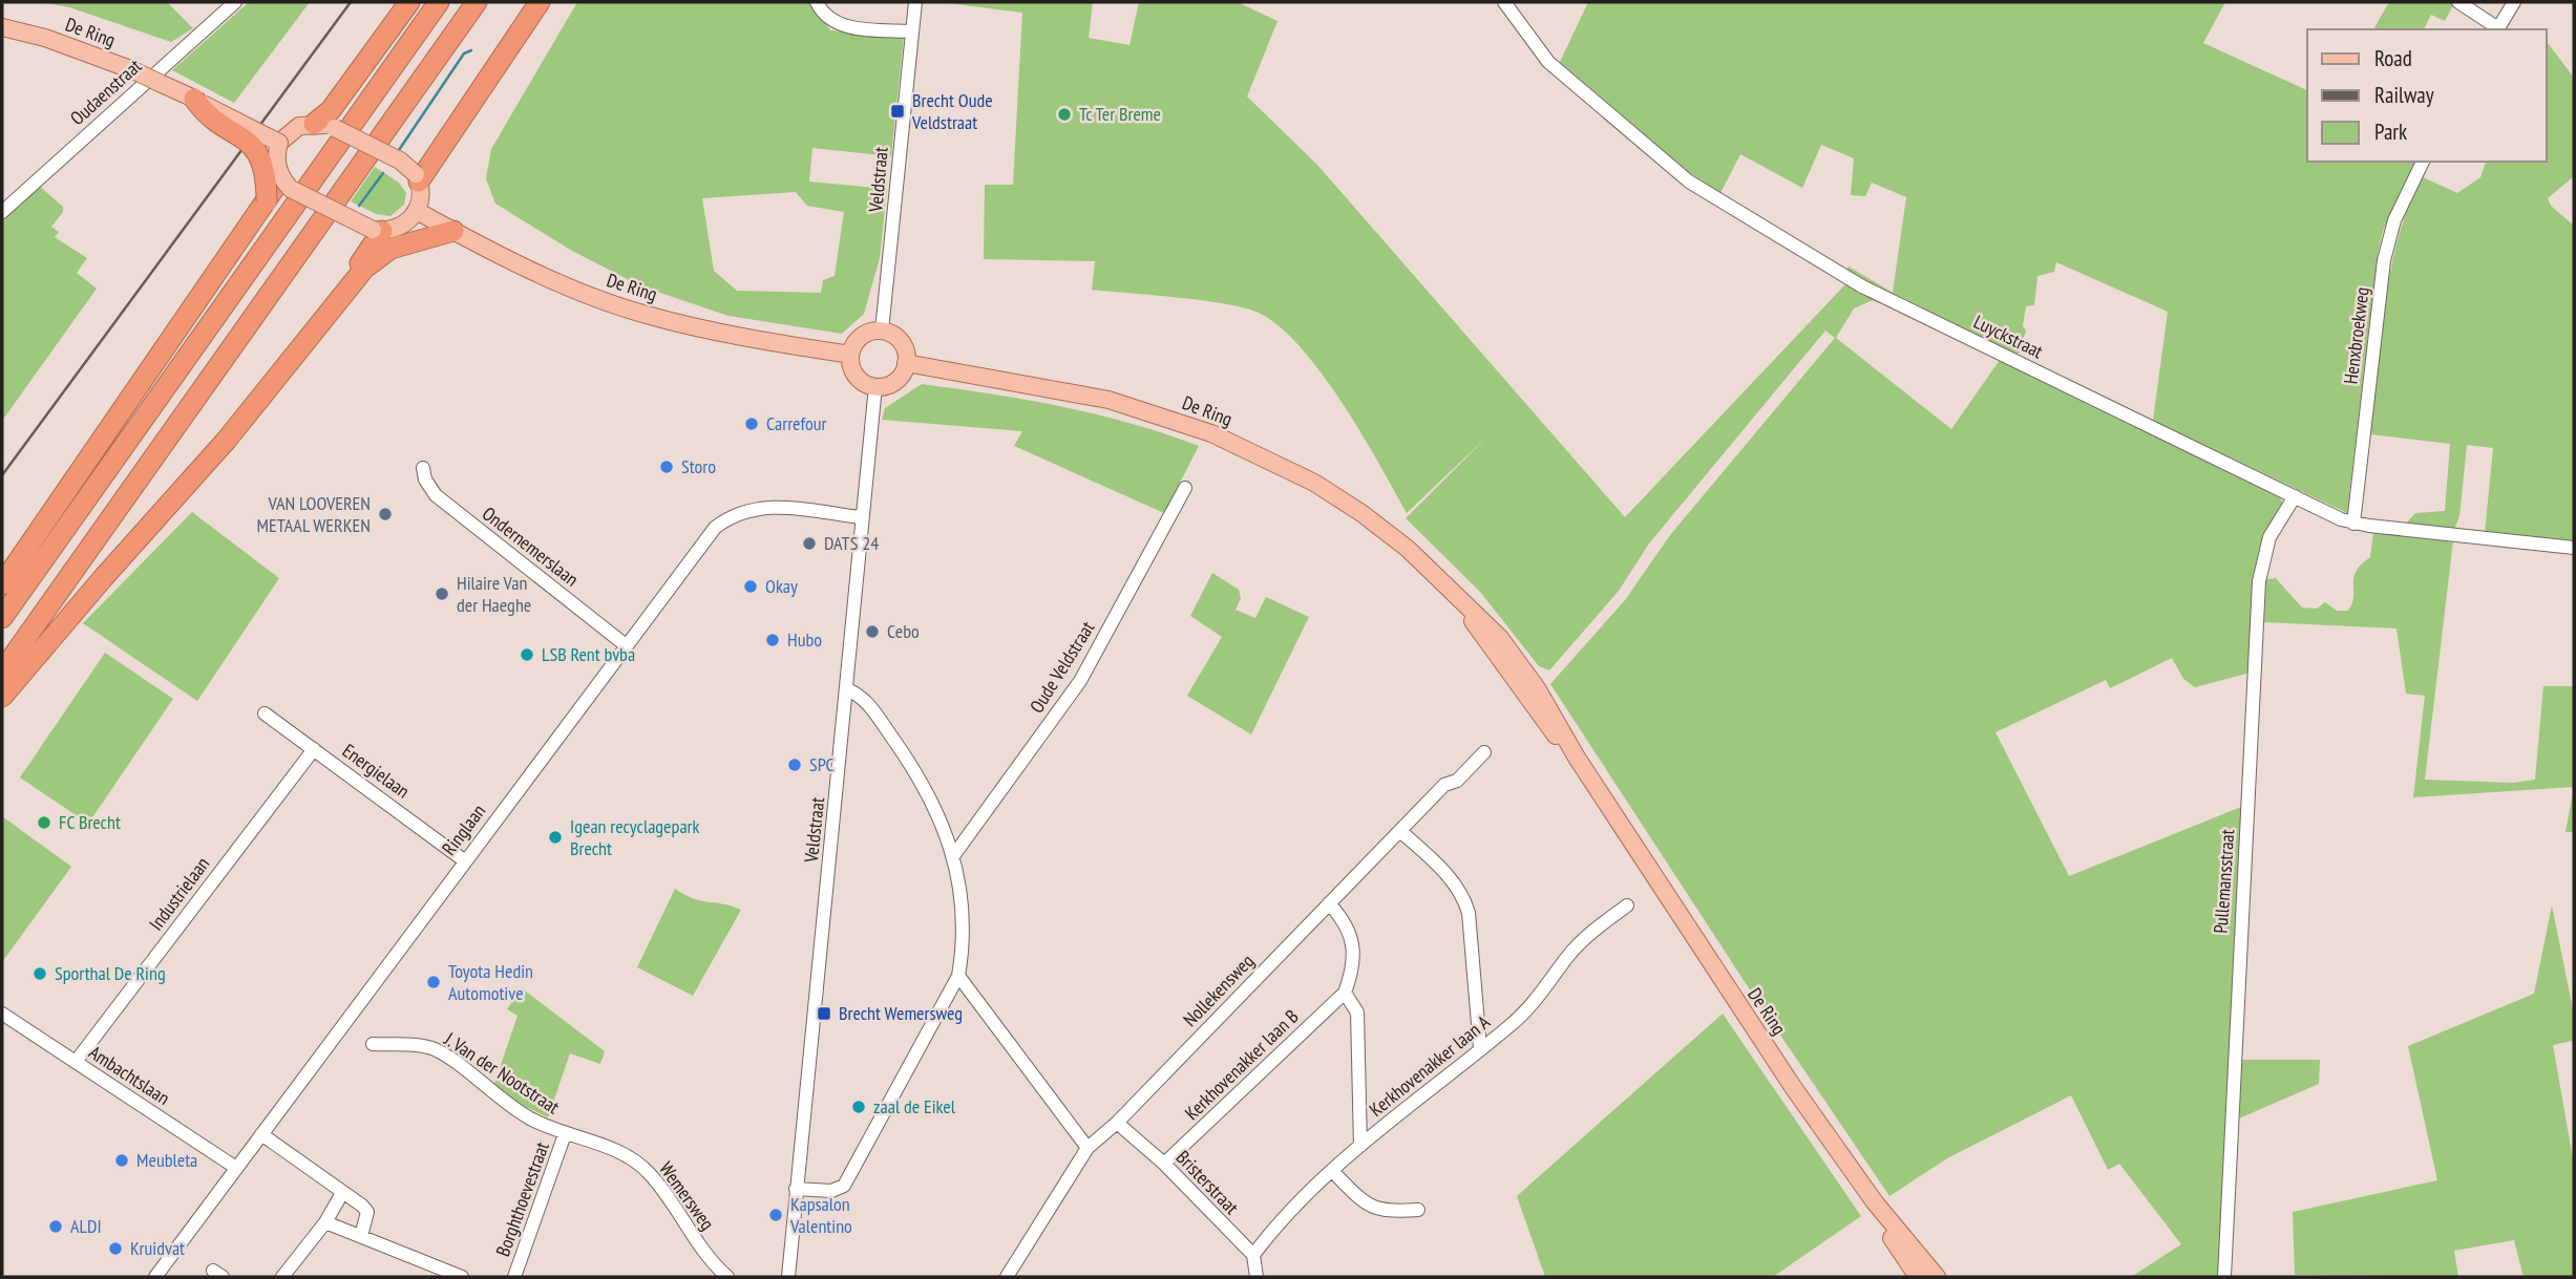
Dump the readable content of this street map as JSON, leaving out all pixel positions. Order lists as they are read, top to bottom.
{
  "streets": {
    "main road": ["De Ring"],
    "street": [
      "Oudaenstraat",
      "Veldstraat",
      "Henxbroekweg",
      "Luyckstraat",
      "Ondernemerslaan",
      "Oude Veldstraat",
      "Energielaan",
      "Ringlaan",
      "Pullemansstraat",
      "Industrielaan",
      "Nollekensweg",
      "Kerkhovenakker laan B",
      "Kerkhovenakker laan A",
      "J. Van der Nootstraat",
      "Ambachtslaan",
      "Bristerstraat",
      "Wemersweg",
      "Borghthoevestraat"
    ]
  },
  "crossings": [
    ["De Ring", "Veldstraat"],
    ["Veldstraat", "Ringlaan"],
    ["Henxbroekweg", "Luyckstraat"],
    ["Luyckstraat", "Pullemansstraat"],
    ["Ondernemerslaan", "Ringlaan"],
    ["Energielaan", "Ringlaan"],
    ["Energielaan", "Industrielaan"],
    ["Ringlaan", "Ambachtslaan"],
    ["Industrielaan", "Ambachtslaan"],
    ["Nollekensweg", "Bristerstraat"],
    ["Kerkhovenakker laan B", "Bristerstraat"],
    ["Kerkhovenakker laan A", "Bristerstraat"],
    ["J. Van der Nootstraat", "Wemersweg"],
    ["J. Van der Nootstraat", "Borghthoevestraat"],
    ["Wemersweg", "Borghthoevestraat"]
  ],
  "places": {
    "transit": ["Brecht Oude Veldstraat", "Brecht Wemersweg"],
    "other": [
      "Tc Ter Breme",
      "Carrefour",
      "Storo",
      "VAN LOOVEREN METAAL WERKEN",
      "DATS 24",
      "Okay",
      "Hilaire Van der Haeghe",
      "Cebo",
      "Hubo",
      "LSB Rent bvba",
      "SPC",
      "FC Brecht",
      "Igean recyclagepark Brecht",
      "Sporthal De Ring",
      "Toyota Hedin Automotive",
      "zaal de Eikel",
      "Meubleta",
      "Kapsalon Valentino",
      "ALDI",
      "Kruidvat"
    ]
  },
  "legend": ["Road", "Railway", "Park"]
}
